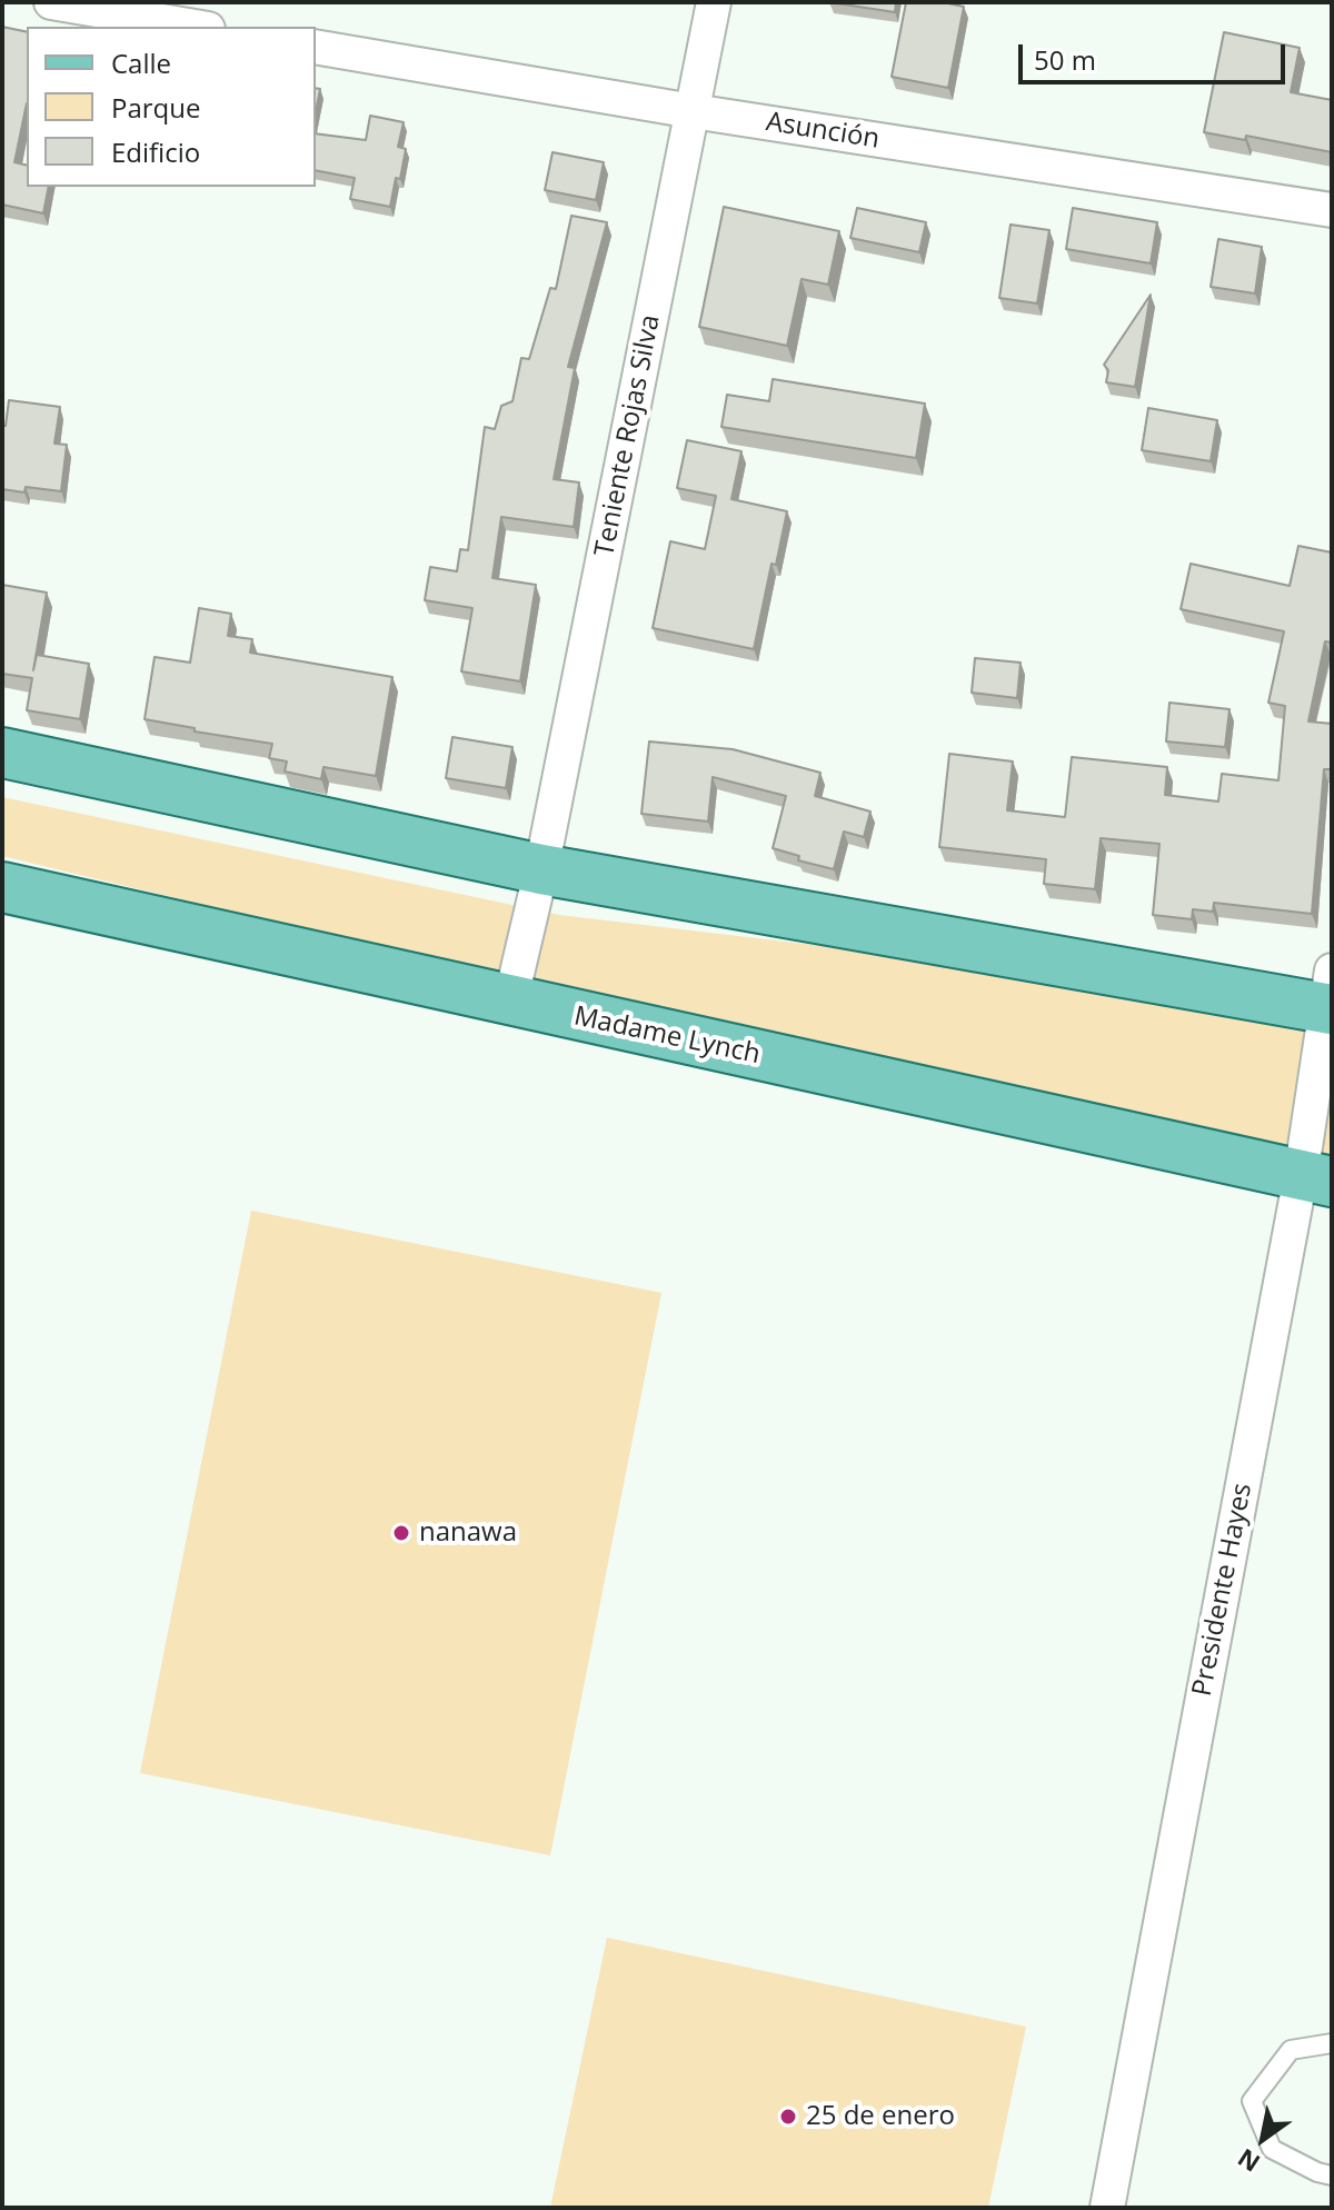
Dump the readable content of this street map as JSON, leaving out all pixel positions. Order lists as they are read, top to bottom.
{
  "streets": {
    "main road": ["Madame Lynch"],
    "street": ["Asunción", "Teniente Rojas Silva", "Presidente Hayes"]
  },
  "crossings": [
    ["Asunción", "Teniente Rojas Silva"],
    ["Teniente Rojas Silva", "Madame Lynch"],
    ["Madame Lynch", "Presidente Hayes"]
  ],
  "places": ["nanawa", "25 de enero"],
  "legend": ["Calle", "Parque", "Edificio"],
  "scale_bar": "50 m",
  "north": "bottom left"
}
